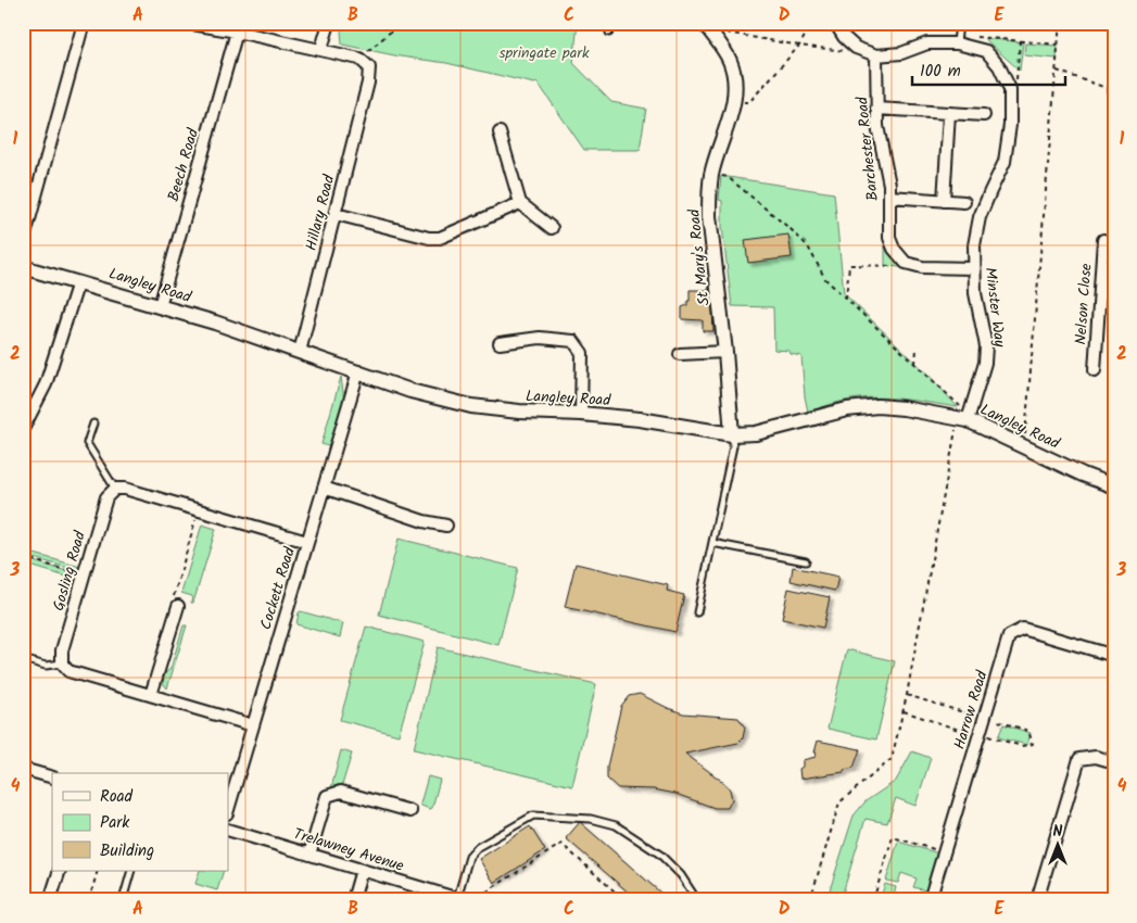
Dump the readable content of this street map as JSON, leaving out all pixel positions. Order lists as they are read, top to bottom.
{
  "streets": {
    "street": [
      "Barchester Road",
      "Beech Road",
      "Hillary Road",
      "St Mary's Road",
      "Langley Road",
      "Nelson Close",
      "Minster Way",
      "Gosling Road",
      "Cockett Road",
      "Harrow Road",
      "Trelawney Avenue"
    ]
  },
  "crossings": [
    ["Barchester Road", "Minster Way"],
    ["Beech Road", "Langley Road"],
    ["Hillary Road", "Langley Road"],
    ["St Mary's Road", "Langley Road"],
    ["Langley Road", "Minster Way"],
    ["Langley Road", "Cockett Road"]
  ],
  "parks": ["springate park"],
  "legend": ["Road", "Park", "Building"],
  "scale_bar": "100 m",
  "north": "top",
  "grid": {
    "columns": [
      "A",
      "B",
      "C",
      "D",
      "E"
    ],
    "rows": [
      "1",
      "2",
      "3",
      "4"
    ]
  }
}
